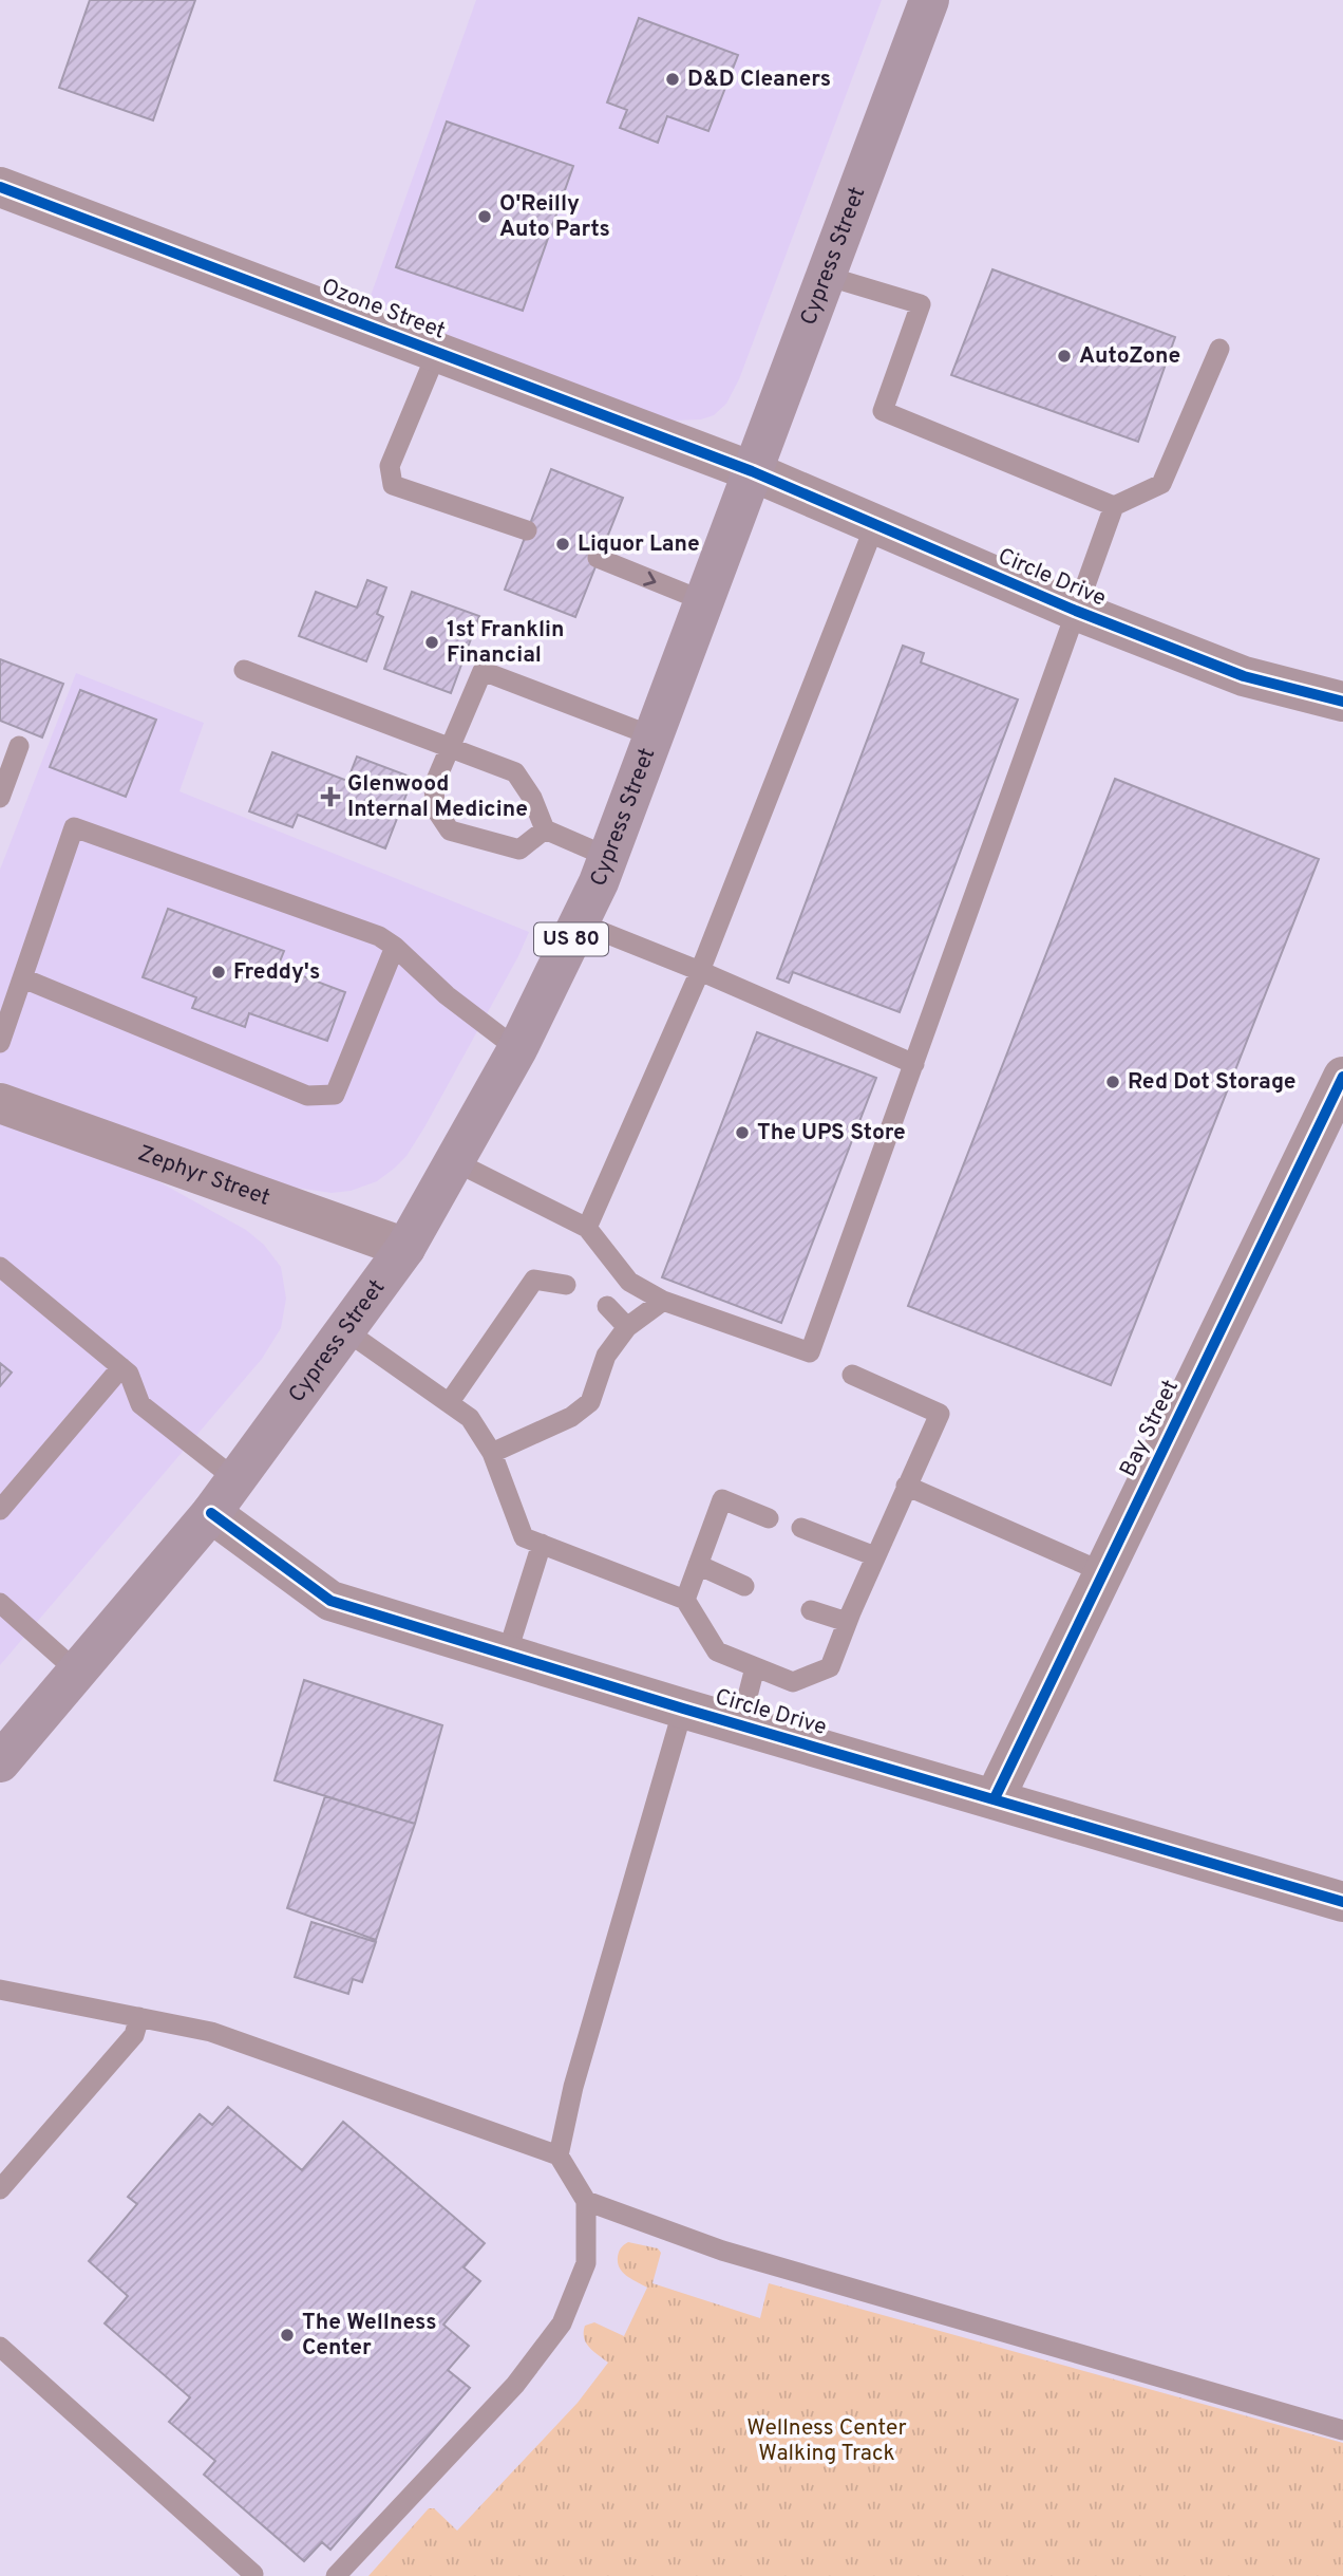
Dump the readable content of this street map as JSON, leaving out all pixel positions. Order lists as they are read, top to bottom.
{
  "streets": {
    "main road": ["Cypress Street", "US 80"],
    "street": [
      "Ozone Street",
      "Circle Drive",
      "Zephyr Street",
      "Bay Street"
    ]
  },
  "crossings": [
    ["Cypress Street", "Ozone Street"],
    ["Cypress Street", "Circle Drive"],
    ["Cypress Street", "Zephyr Street"],
    ["Ozone Street", "Circle Drive"],
    ["Circle Drive", "Bay Street"]
  ],
  "parks": ["Wellness Center Walking Track"],
  "places": {
    "other": [
      "D&D Cleaners",
      "O'Reilly Auto Parts",
      "AutoZone",
      "Liquor Lane",
      "1st Franklin Financial",
      "Freddy's",
      "Red Dot Storage",
      "The UPS Store",
      "The Wellness Center"
    ],
    "health": ["Glenwood Internal Medicine"]
  }
}
